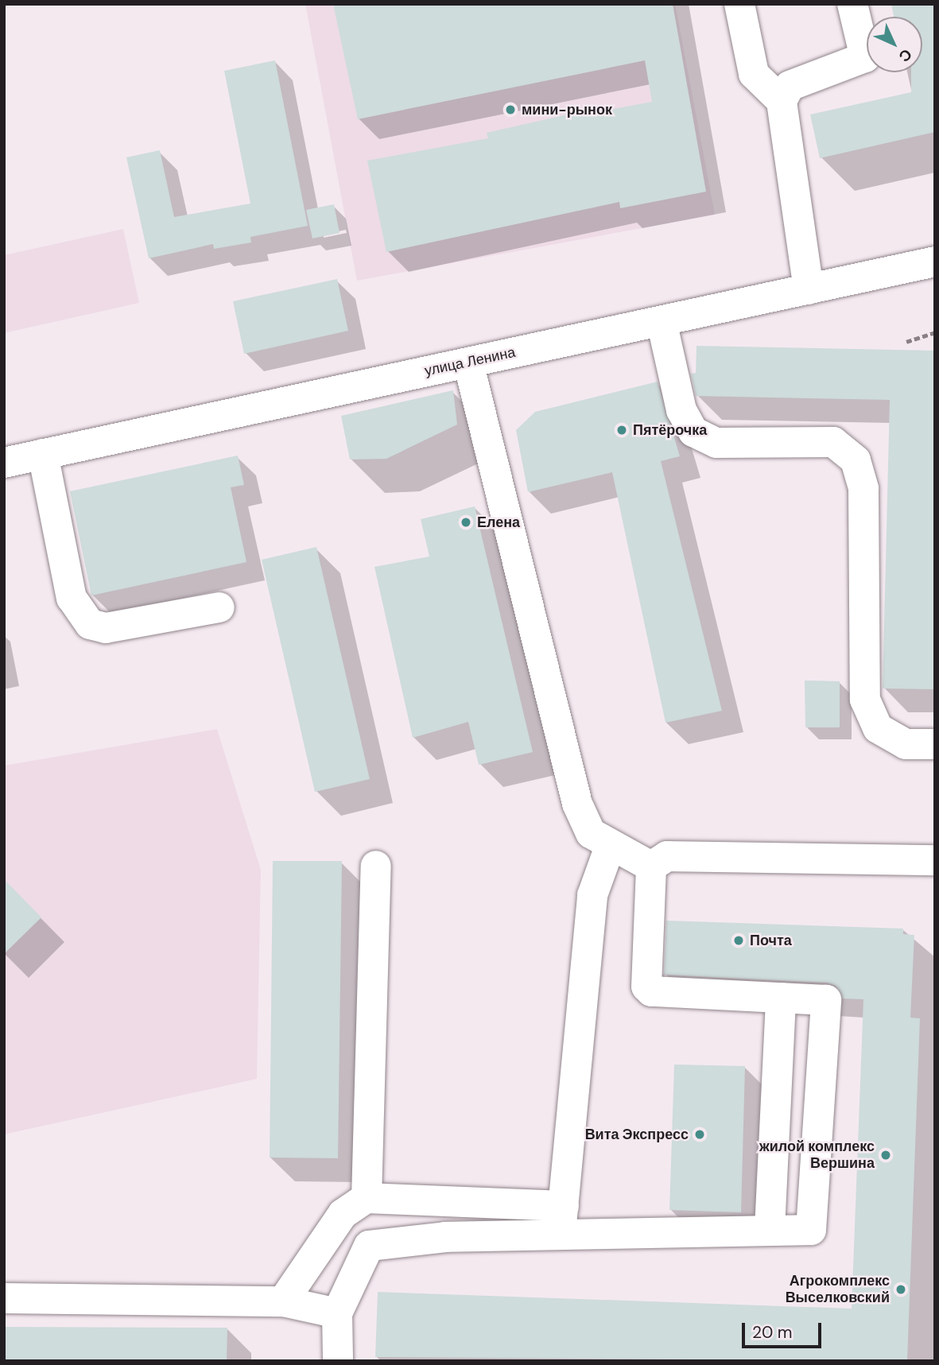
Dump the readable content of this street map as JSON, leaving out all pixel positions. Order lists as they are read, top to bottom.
{
  "streets": {
    "street": ["улица Ленина"]
  },
  "places": [
    "мини-рынок",
    "Пятёрочка",
    "Елена",
    "Почта",
    "Вита Экспресс",
    "жилой комплекс Вершина",
    "Агрокомплекс Выселковский"
  ],
  "scale_bar": "20 m",
  "north": "bottom right"
}
